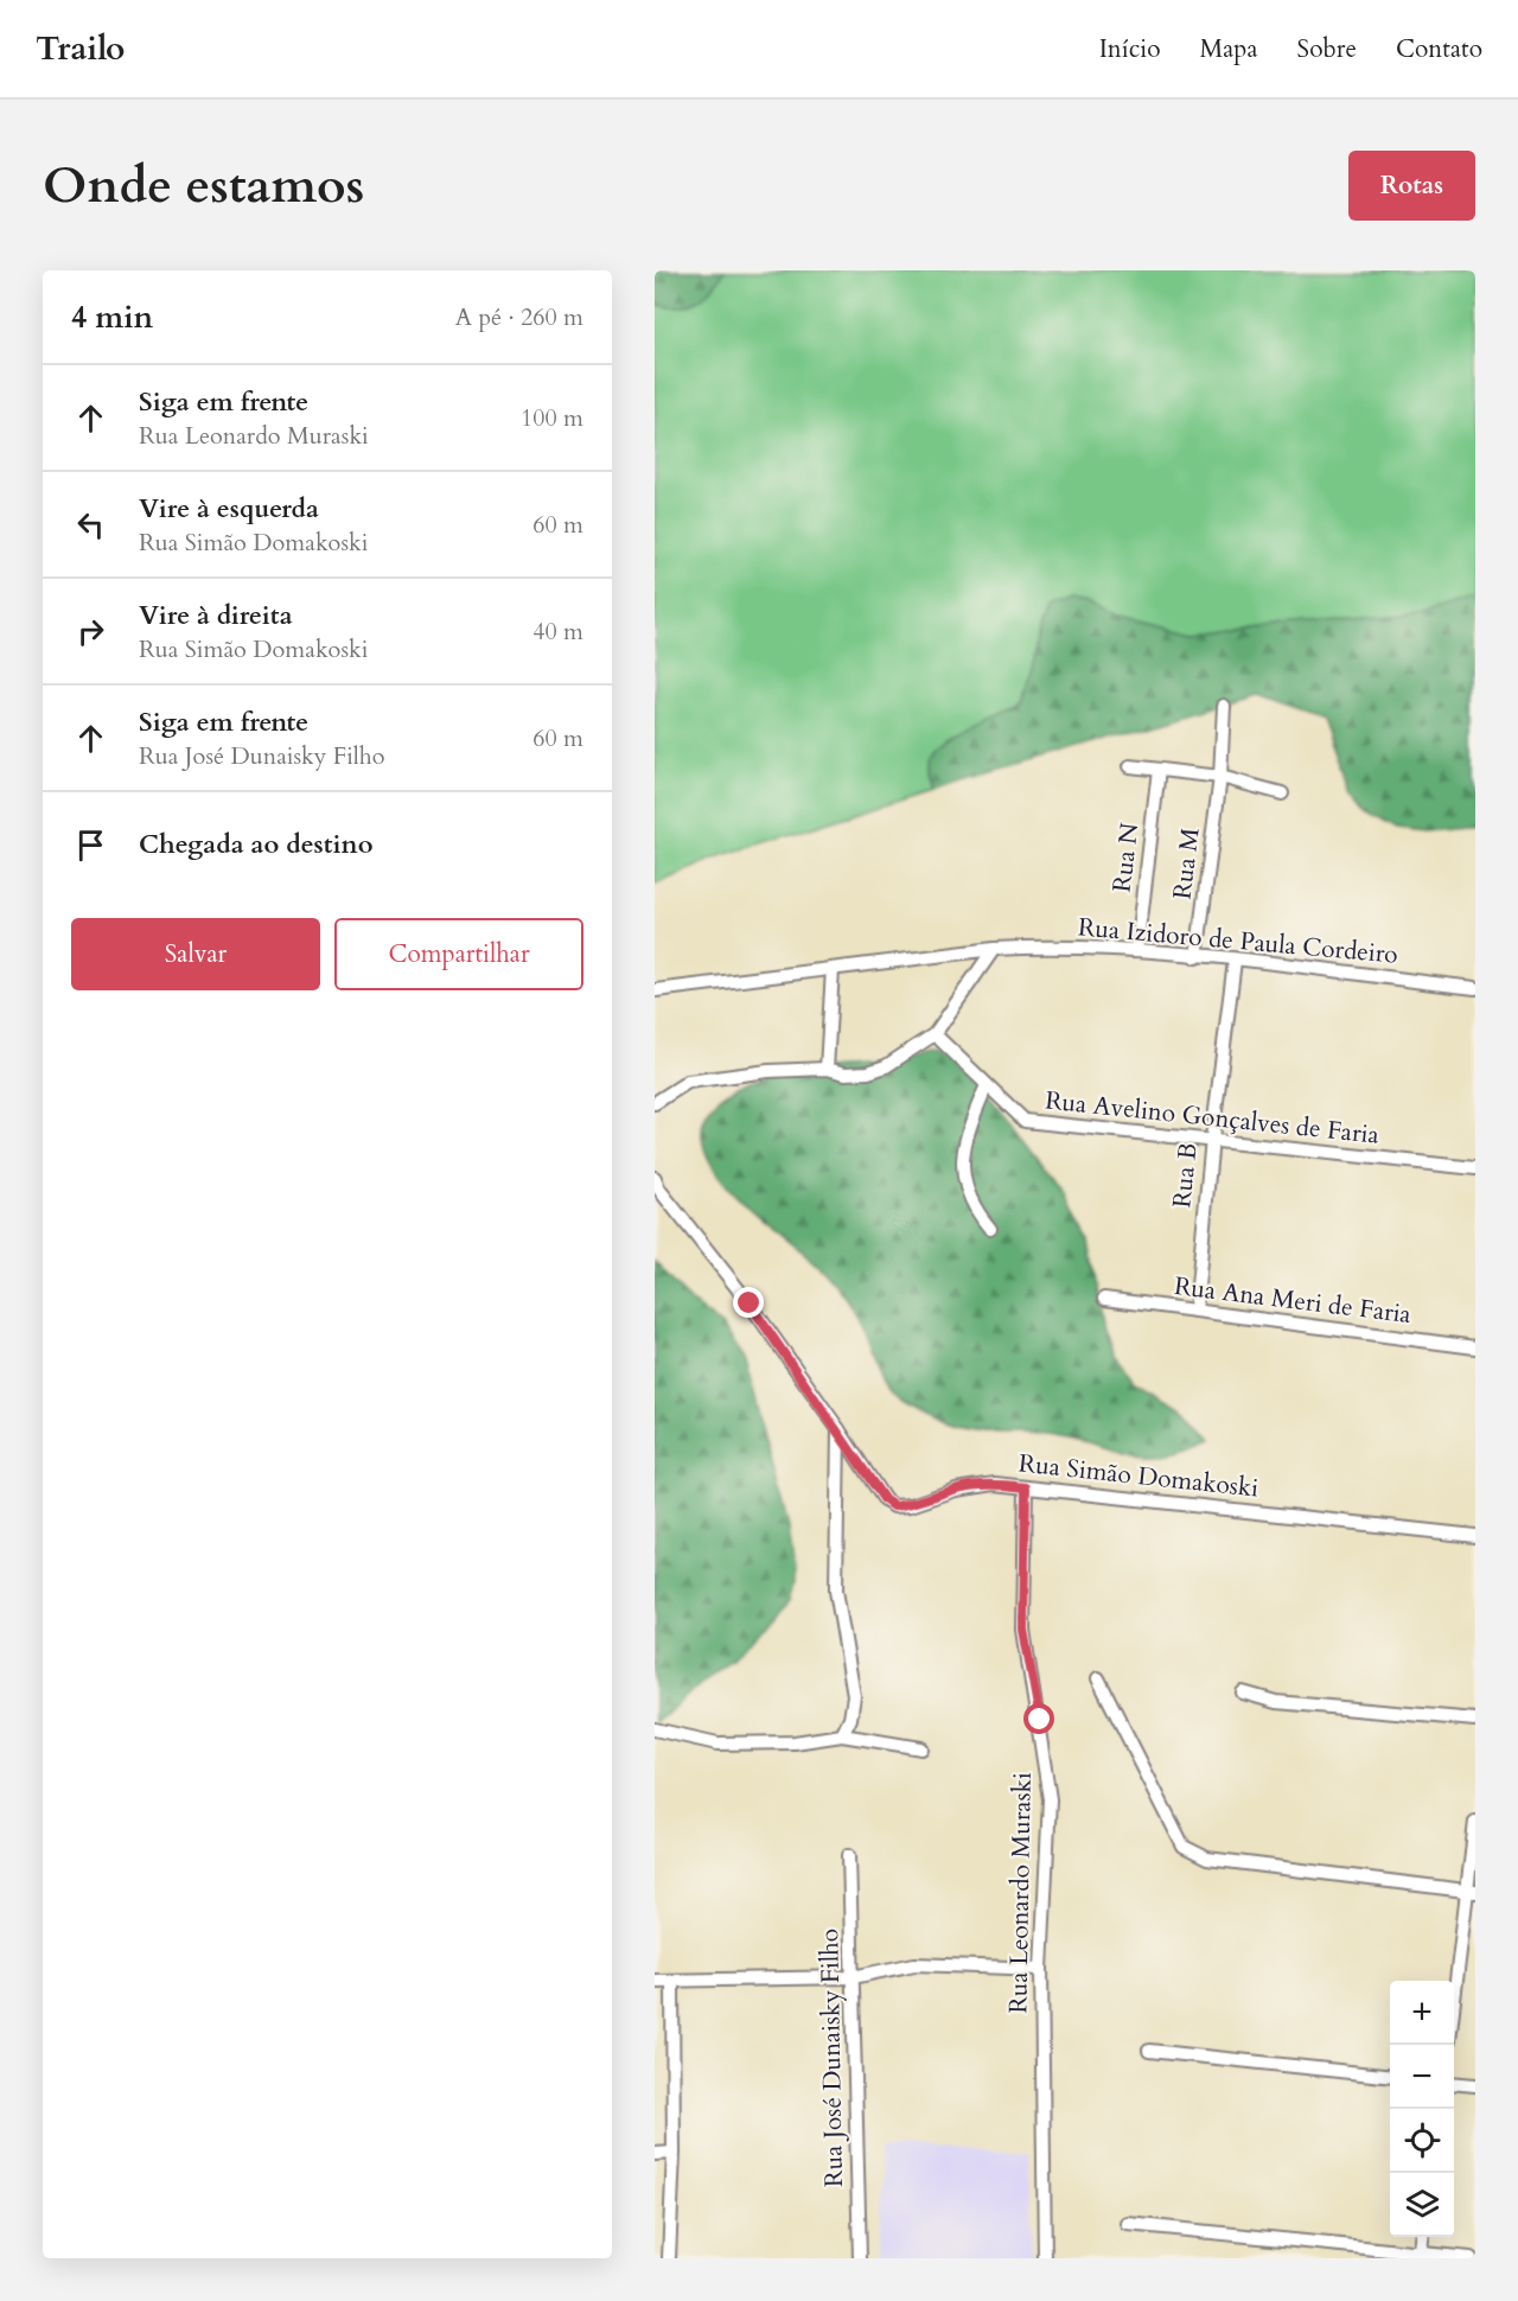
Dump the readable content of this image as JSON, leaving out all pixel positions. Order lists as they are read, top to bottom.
{
  "streets": {
    "street": [
      "Rua N",
      "Rua M",
      "Rua Izidoro de Paula Cordeiro",
      "Rua Avelino Gonçalves de Faria",
      "Rua B",
      "Rua Ana Meri de Faria",
      "Rua Simão Domakoski",
      "Rua Leonardo Muraski",
      "Rua José Dunaisky Filho"
    ]
  },
  "crossings": [
    ["Rua N", "Rua Izidoro de Paula Cordeiro"],
    ["Rua M", "Rua Izidoro de Paula Cordeiro"],
    ["Rua Izidoro de Paula Cordeiro", "Rua B"],
    ["Rua Avelino Gonçalves de Faria", "Rua B"],
    ["Rua B", "Rua Ana Meri de Faria"],
    ["Rua Simão Domakoski", "Rua Leonardo Muraski"]
  ],
  "page": {
    "header": "Trailo",
    "nav": [
      "Início",
      "Mapa",
      "Sobre",
      "Contato"
    ],
    "buttons": [
      "Rotas",
      ["Salvar", "Compartilhar"]
    ],
    "title": "Onde estamos",
    "heading": ["4 min", "A pé · 260 m"],
    "list": [
      ["Siga em frente", "Rua Leonardo Muraski", "100 m"],
      ["Vire à esquerda", "Rua Simão Domakoski", "60 m"],
      ["Vire à direita", "Rua Simão Domakoski", "40 m"],
      ["Siga em frente", "Rua José Dunaisky Filho", "60 m"],
      "Chegada ao destino"
    ],
    "map_buttons": ["+", "−"]
  }
}
